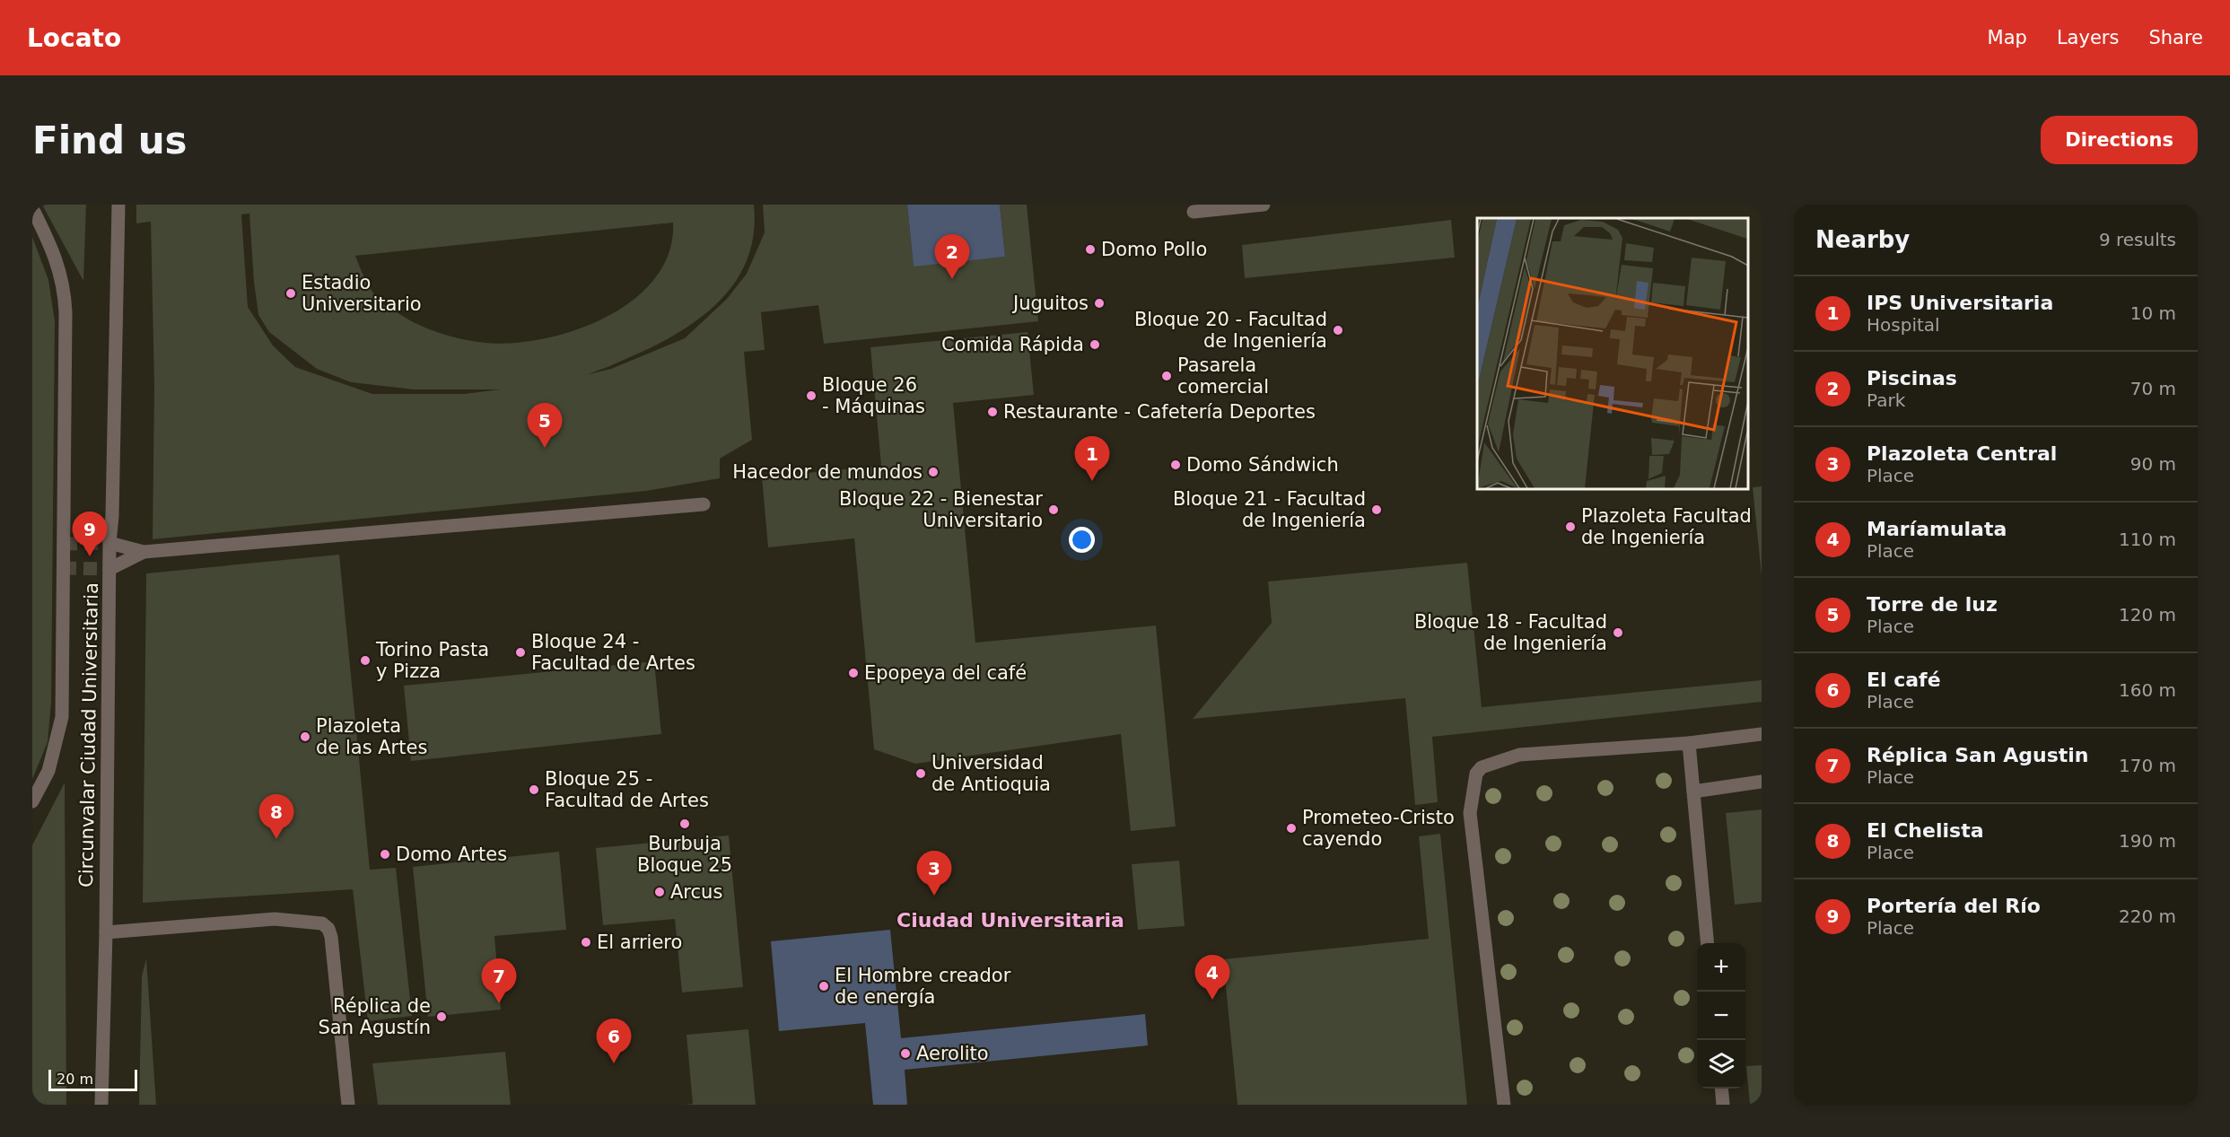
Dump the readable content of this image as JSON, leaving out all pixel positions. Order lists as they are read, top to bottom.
{
  "streets": {
    "lane": ["Circunvalar Ciudad Universitaria"]
  },
  "districts": ["Ciudad Universitaria"],
  "places": [
    "Domo Pollo",
    "Estadio Universitario",
    "Juguitos",
    "Bloque 20 - Facultad de Ingeniería",
    "Comida Rápida",
    "Pasarela comercial",
    "Bloque 26 - Máquinas",
    "Restaurante - Cafetería Deportes",
    "Domo Sándwich",
    "Hacedor de mundos",
    "Bloque 22 - Bienestar Universitario",
    "Bloque 21 - Facultad de Ingeniería",
    "Plazoleta Facultad de Ingeniería",
    "Bloque 18 - Facultad de Ingeniería",
    "Bloque 24 - Facultad de Artes",
    "Torino Pasta y Pizza",
    "Epopeya del café",
    "Plazoleta de las Artes",
    "Universidad de Antioquia",
    "Bloque 25 - Facultad de Artes",
    "Burbuja Bloque 25",
    "Prometeo-Cristo cayendo",
    "Domo Artes",
    "Arcus",
    "El arriero",
    "El Hombre creador de energía",
    "Réplica de San Agustín",
    "Aerolito"
  ],
  "scale_bar": "20 m",
  "page": {
    "header": "Locato",
    "nav": ["Map", "Layers", "Share"],
    "buttons": "Directions",
    "title": "Find us",
    "heading": ["Nearby", "9 results"],
    "pins": [
      "2",
      "5",
      "1",
      "9",
      "8",
      "3",
      "4",
      "7",
      "6"
    ],
    "list": [
      {
        "mark": "1",
        "name": "IPS Universitaria",
        "note": "Hospital",
        "value": "10 m"
      },
      {
        "mark": "2",
        "name": "Piscinas",
        "note": "Park",
        "value": "70 m"
      },
      {
        "mark": "3",
        "name": "Plazoleta Central",
        "note": "Place",
        "value": "90 m"
      },
      {
        "mark": "4",
        "name": "Maríamulata",
        "note": "Place",
        "value": "110 m"
      },
      {
        "mark": "5",
        "name": "Torre de luz",
        "note": "Place",
        "value": "120 m"
      },
      {
        "mark": "6",
        "name": "El café",
        "note": "Place",
        "value": "160 m"
      },
      {
        "mark": "7",
        "name": "Réplica San Agustin",
        "note": "Place",
        "value": "170 m"
      },
      {
        "mark": "8",
        "name": "El Chelista",
        "note": "Place",
        "value": "190 m"
      },
      {
        "mark": "9",
        "name": "Portería del Río",
        "note": "Place",
        "value": "220 m"
      }
    ],
    "map_buttons": ["+", "−"],
    "scale": "20 m"
  }
}
